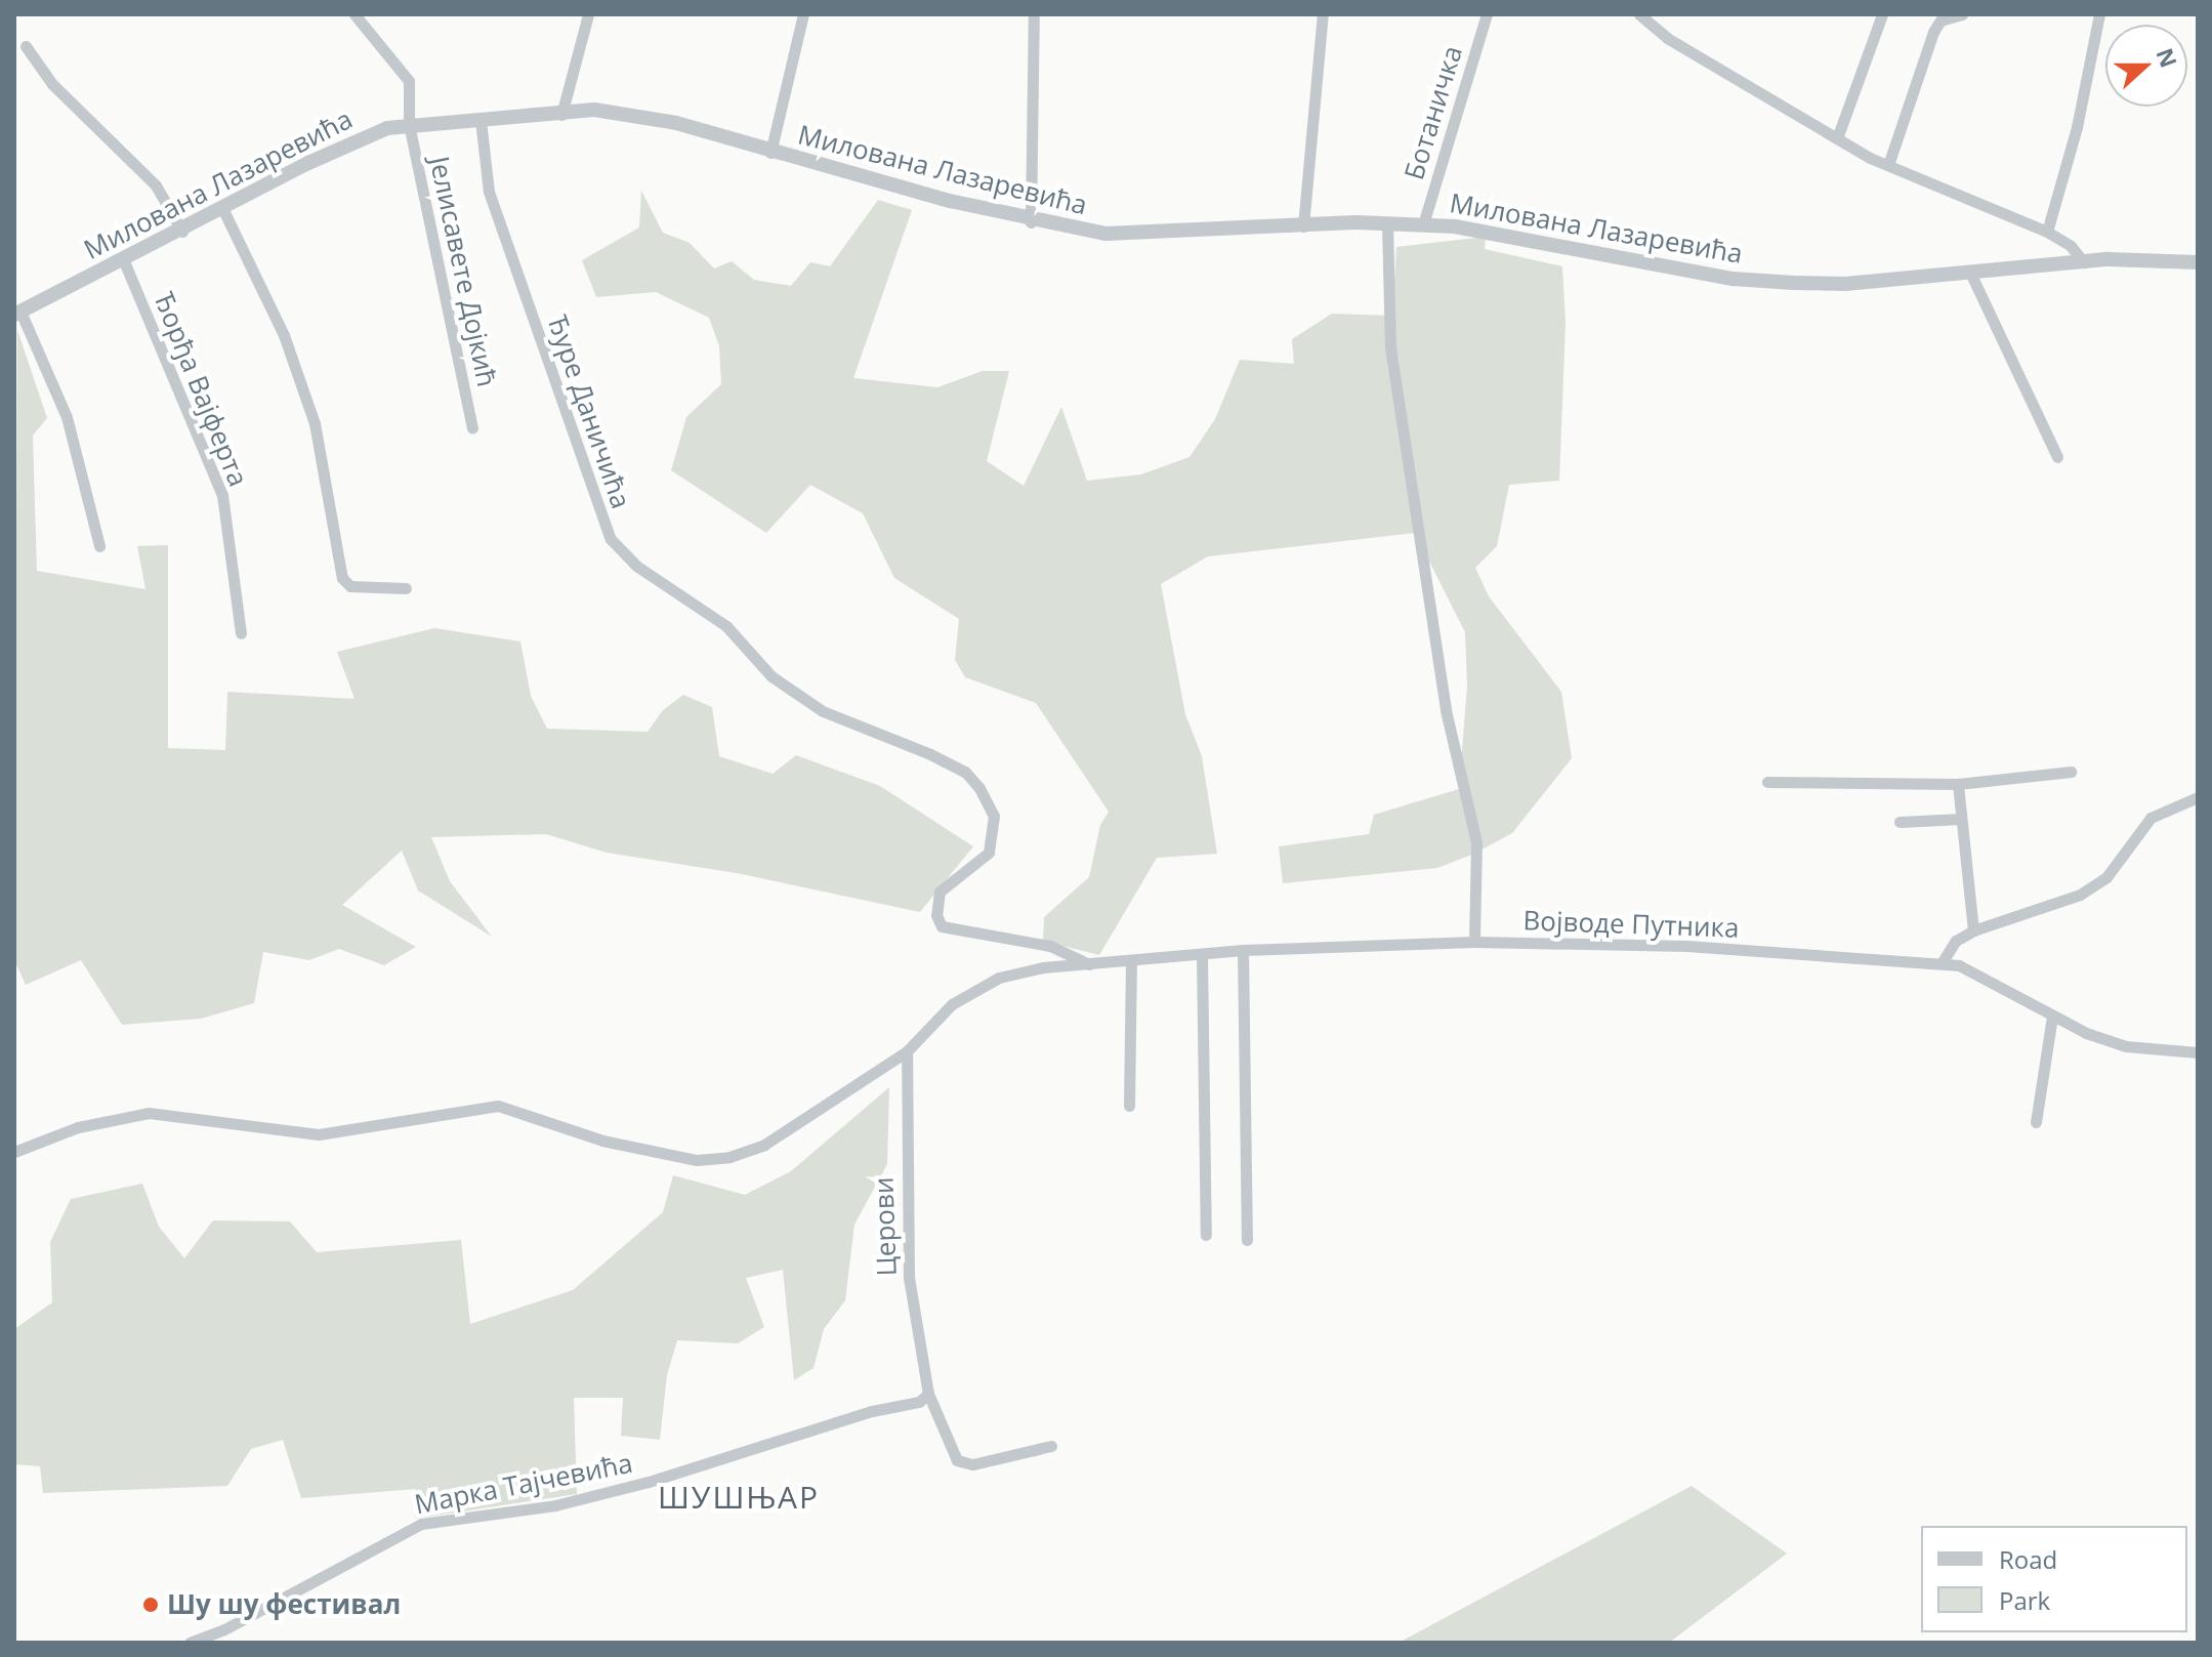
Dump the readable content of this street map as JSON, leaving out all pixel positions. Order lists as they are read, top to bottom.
{
  "streets": {
    "street": [
      "Ботаничка",
      "Милована Лазаревића",
      "Јелисавете Дојкић",
      "Ђорђа Вајферта",
      "Ђуре Даничића",
      "Војводе Путника",
      "Церови",
      "Марка Тајчевића"
    ]
  },
  "crossings": [
    ["Ботаничка", "Милована Лазаревића"],
    ["Милована Лазаревића", "Јелисавете Дојкић"],
    ["Милована Лазаревића", "Ђорђа Вајферта"],
    ["Милована Лазаревића", "Ђуре Даничића"],
    ["Ђуре Даничића", "Војводе Путника"],
    ["Војводе Путника", "Церови"],
    ["Церови", "Марка Тајчевића"]
  ],
  "districts": ["ШУШЊАР"],
  "places": ["Шу шу фестивал"],
  "legend": ["Road", "Park"],
  "north": "right"
}
